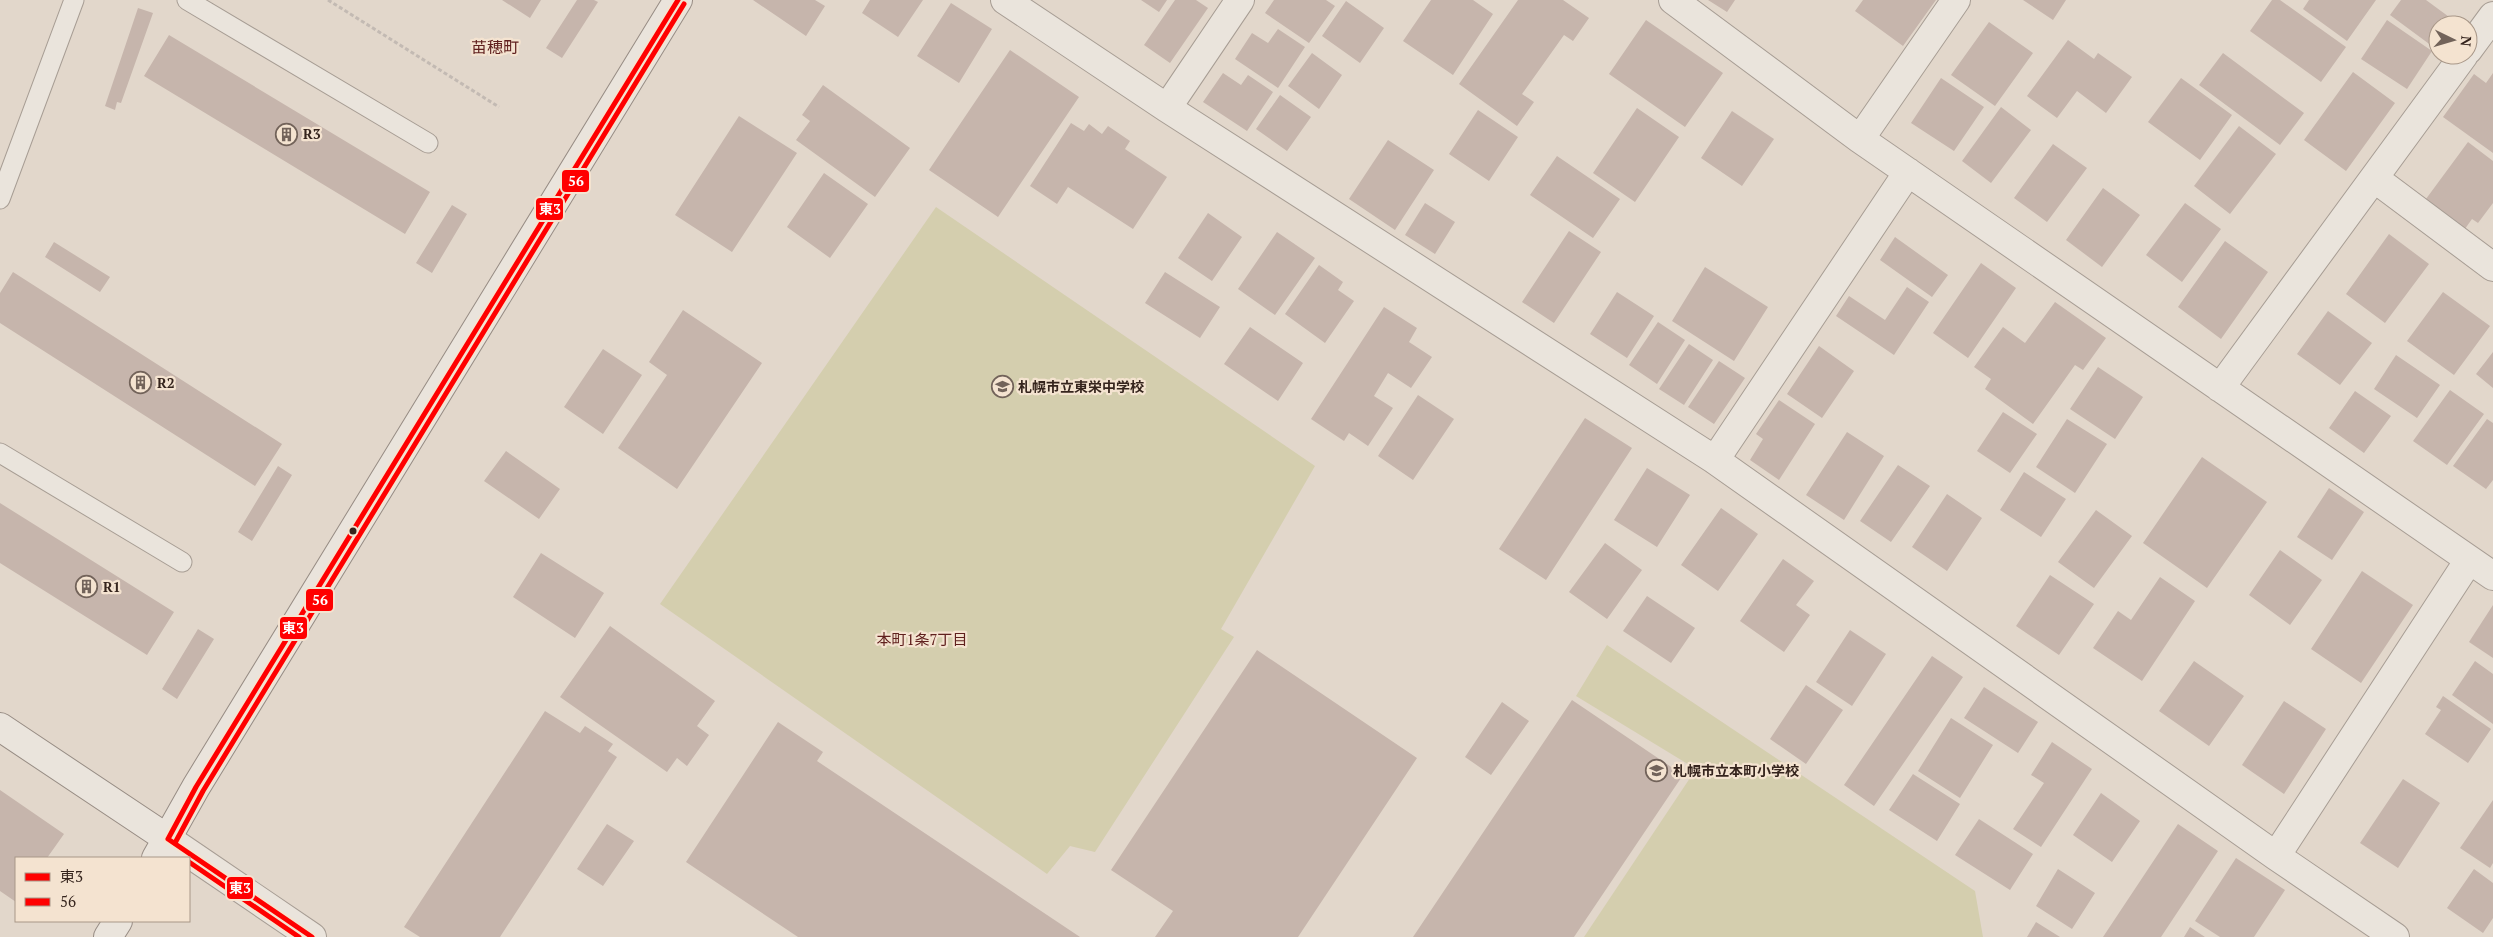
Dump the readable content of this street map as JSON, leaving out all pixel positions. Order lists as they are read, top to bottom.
{
  "districts": ["苗穂町", "本町1条7丁目"],
  "places": {
    "building": ["R3", "R2", "R1"],
    "school or university": ["札幌市立東栄中学校", "札幌市立本町小学校"]
  },
  "lines": ["transit line 東3", "transit line 56"],
  "legend": ["東3", "56"],
  "north": "right"
}
